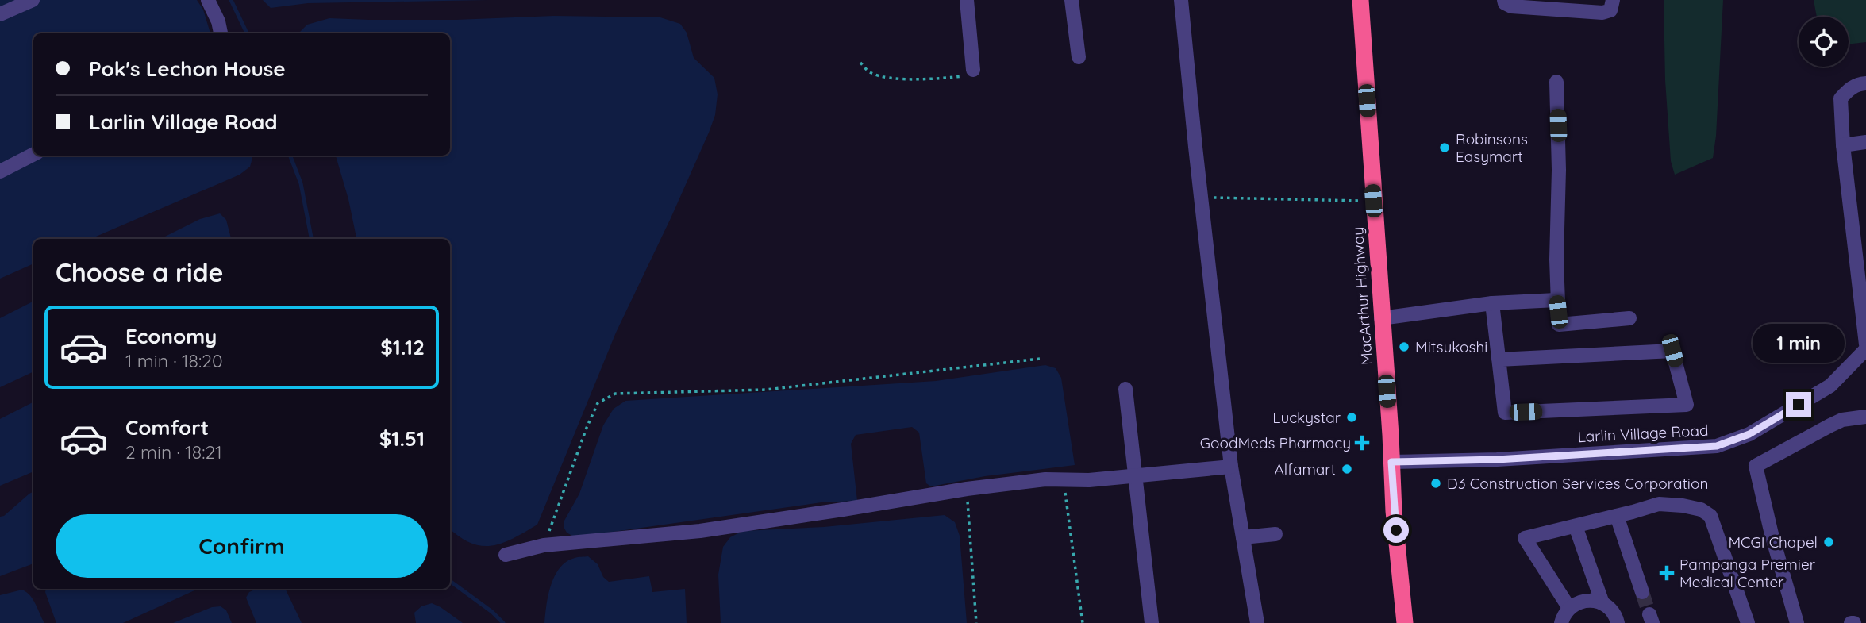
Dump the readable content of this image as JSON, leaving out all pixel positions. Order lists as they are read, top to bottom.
{
  "streets": {
    "highway": ["MacArthur Highway"],
    "street": ["Larlin Village Road"]
  },
  "crossings": [
    ["MacArthur Highway", "Larlin Village Road"]
  ],
  "places": {
    "other": [
      "Robinsons Easymart",
      "Mitsukoshi",
      "Luckystar",
      "Alfamart",
      "D3 Construction Services Corporation",
      "MCGI Chapel"
    ],
    "health": ["GoodMeds Pharmacy", "Pampanga Premier Medical Center"]
  },
  "page": {
    "banner": ["Pok's Lechon House", "Larlin Village Road"],
    "heading": "Choose a ride",
    "list": [
      {
        "name": "Economy",
        "note": "1 min · 18:20",
        "value": "$1.12"
      },
      {
        "name": "Comfort",
        "note": "2 min · 18:21",
        "value": "$1.51"
      }
    ],
    "bubble": "1 min",
    "buttons": "Confirm"
  }
}
